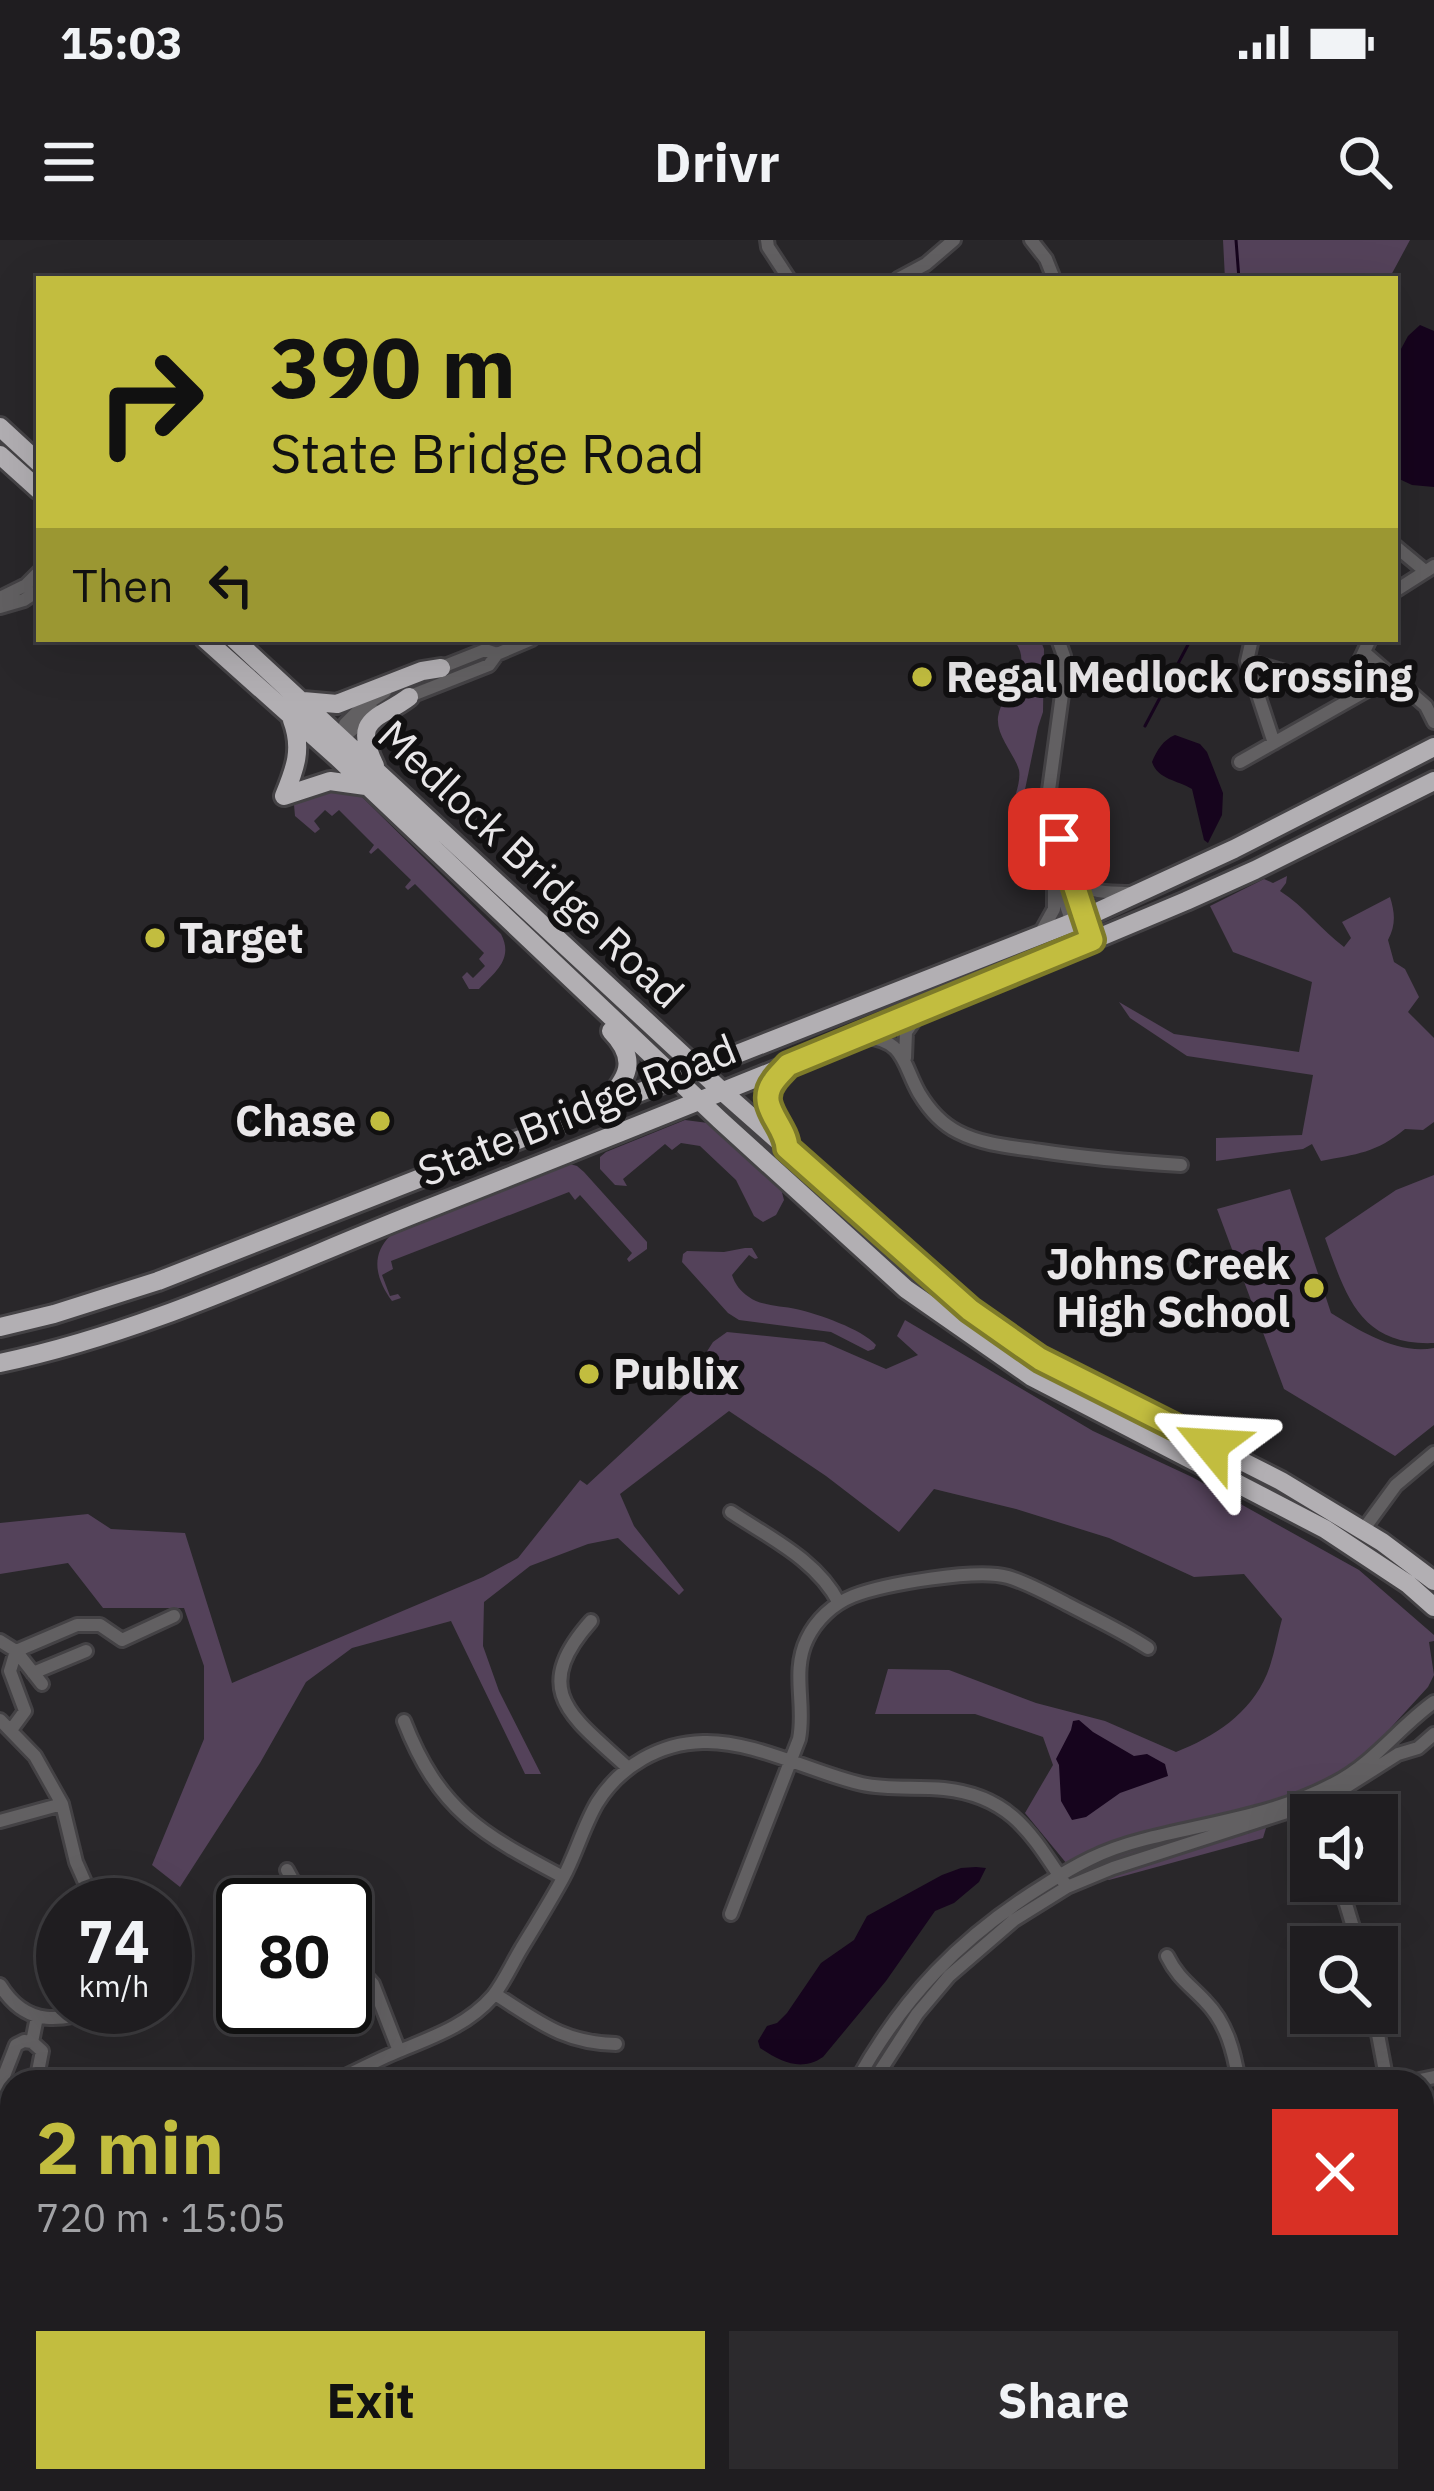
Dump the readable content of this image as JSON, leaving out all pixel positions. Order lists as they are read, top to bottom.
{
  "streets": {
    "highway": ["Medlock Bridge Road", "State Bridge Road"]
  },
  "crossings": [
    ["Medlock Bridge Road", "State Bridge Road"]
  ],
  "places": [
    "Regal Medlock Crossing",
    "Target",
    "Chase",
    "Johns Creek High School",
    "Publix"
  ],
  "page": {
    "status": "15:03",
    "header": "Drivr",
    "turn": ["390 m", "State Bridge Road"],
    "then": "Then",
    "speed": "74 km/h",
    "limit": "80",
    "heading": ["2 min", "720 m · 15:05"],
    "buttons": ["Exit", "Share"]
  }
}
